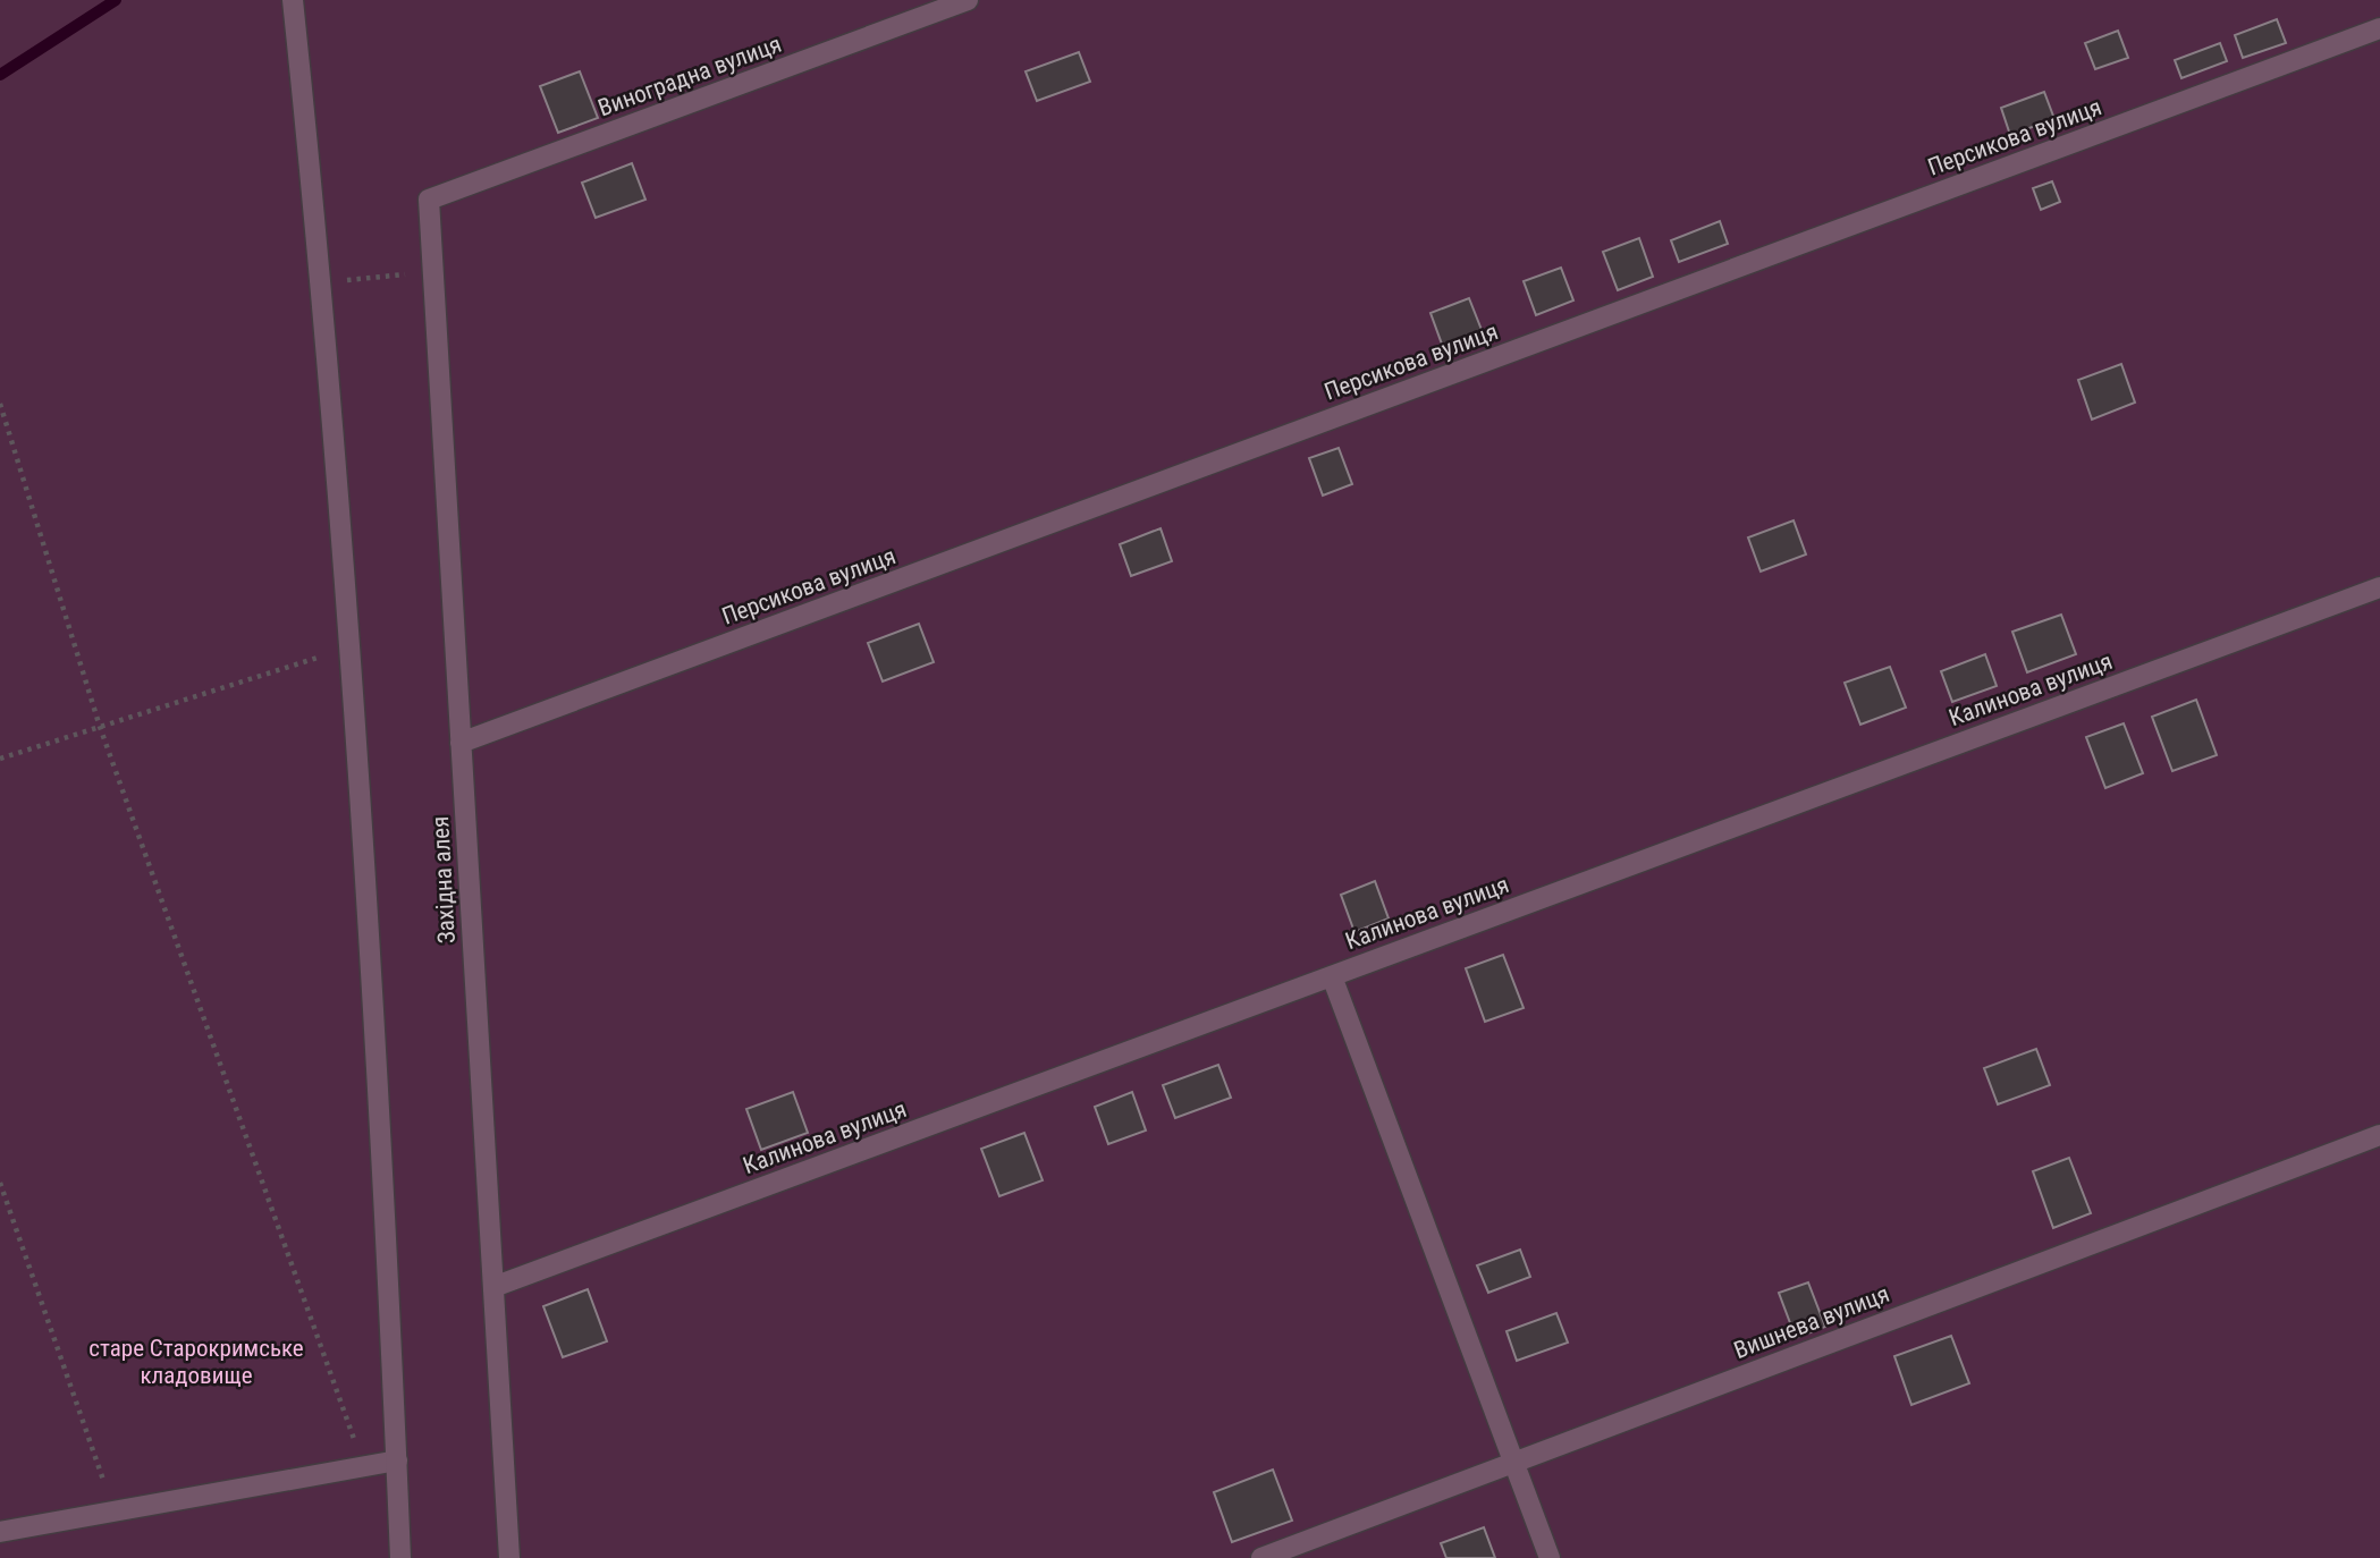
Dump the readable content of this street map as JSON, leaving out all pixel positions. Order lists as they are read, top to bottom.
{
  "streets": {
    "street": [
      "Виноградна вулиця",
      "Персикова вулиця",
      "Калинова вулиця",
      "Західна алея",
      "Вишнева вулиця"
    ]
  },
  "crossings": [
    ["Виноградна вулиця", "Західна алея"],
    ["Персикова вулиця", "Західна алея"],
    ["Калинова вулиця", "Західна алея"]
  ],
  "parks": ["старе Старокримське кладовище"]
}
